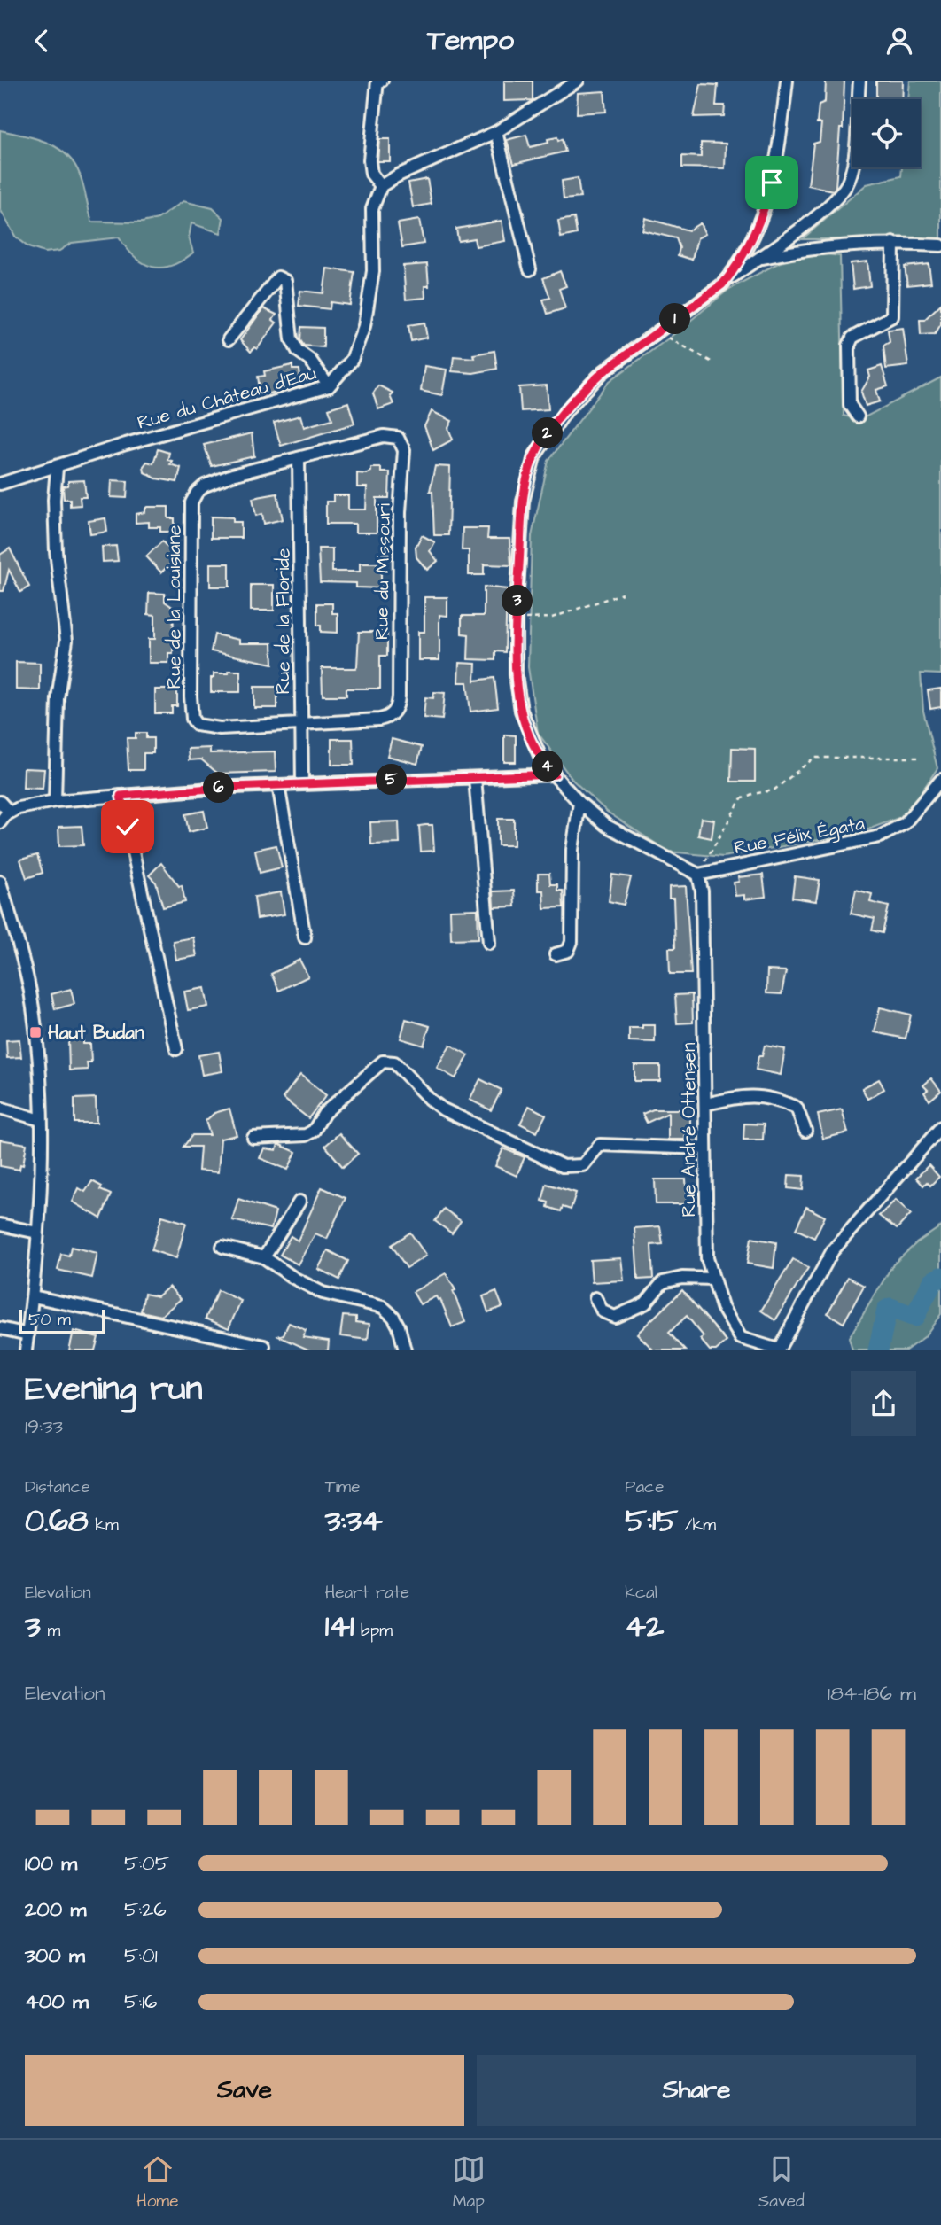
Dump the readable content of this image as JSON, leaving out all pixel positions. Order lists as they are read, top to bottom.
{
  "streets": {
    "street": [
      "Rue du Château d'Eau",
      "Rue du Missouri",
      "Rue de la Louisiane",
      "Rue de la Floride",
      "Rue Félix Égata",
      "Rue André Ottensen"
    ]
  },
  "crossings": [
    ["Rue du Missouri", "Rue de la Louisiane"],
    ["Rue du Missouri", "Rue de la Floride"],
    ["Rue de la Louisiane", "Rue de la Floride"],
    ["Rue Félix Égata", "Rue André Ottensen"]
  ],
  "places": {
    "transit": ["Haut Budan"]
  },
  "scale_bar": "50 m",
  "page": {
    "header": "Tempo",
    "pins": [
      "1",
      "2",
      "3",
      "4",
      "5",
      "6"
    ],
    "scale": "50 m",
    "heading": ["Evening run", "19:33"],
    "stats": [
      ["Distance", "0.68 km"],
      ["Time", "3:34"],
      ["Pace", "5:15 /km"],
      ["Elevation", "3 m"],
      ["Heart rate", "141 bpm"],
      ["kcal", "42"]
    ],
    "chart": ["Elevation", "184–186 m"],
    "list": [
      {
        "name": "100 m",
        "note": "5:05"
      },
      {
        "name": "200 m",
        "note": "5:26"
      },
      {
        "name": "300 m",
        "note": "5:01"
      },
      {
        "name": "400 m",
        "note": "5:16"
      }
    ],
    "buttons": ["Save", "Share"],
    "tabs": ["Home", "Map", "Saved"]
  }
}
